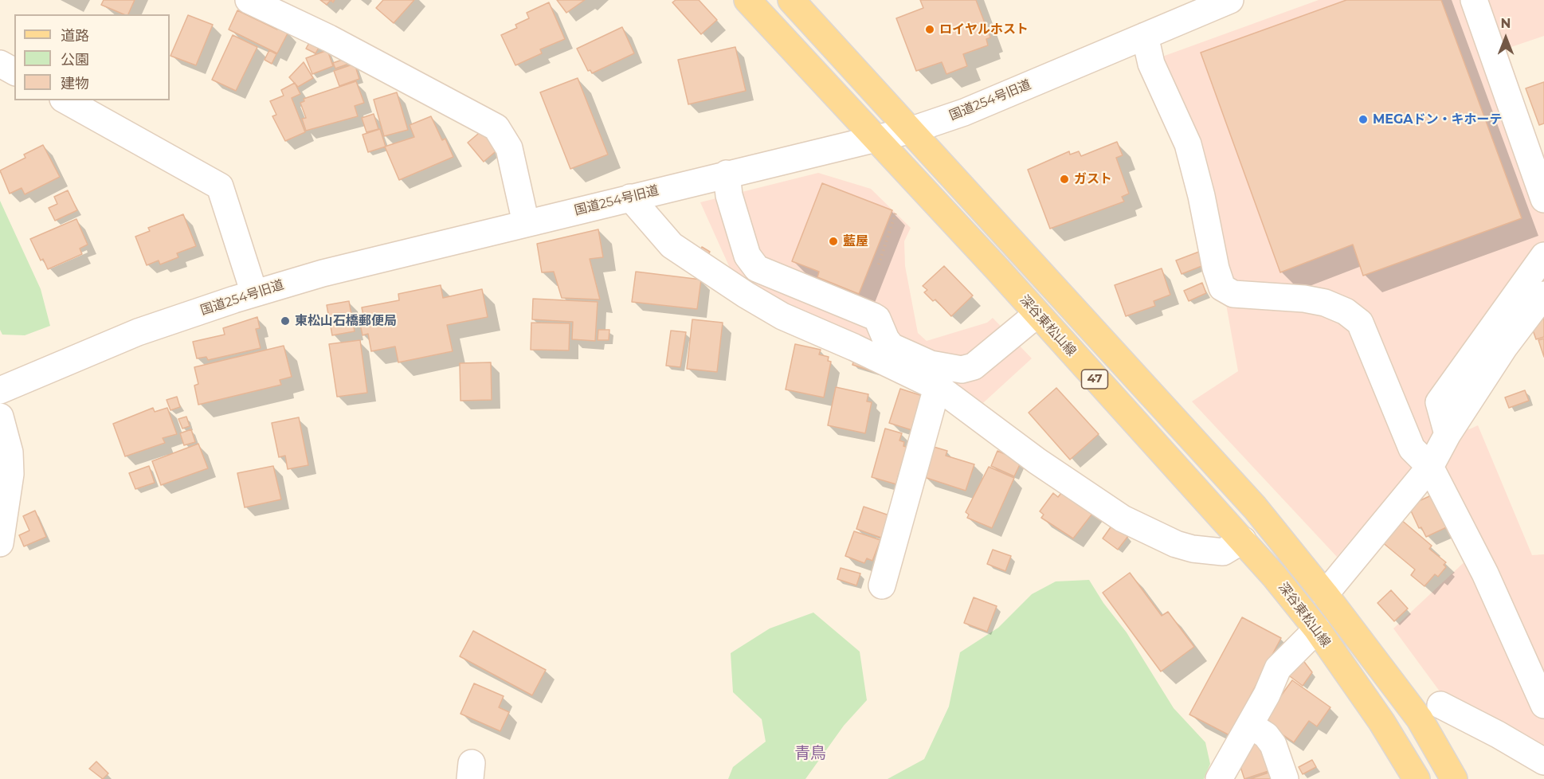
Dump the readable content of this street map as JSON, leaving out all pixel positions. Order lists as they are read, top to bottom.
{
  "streets": {
    "main road": ["深谷東松山線", "47"],
    "street": ["国道254号旧道"]
  },
  "crossings": [
    ["国道254号旧道", "深谷東松山線"],
    ["国道254号旧道", "47"]
  ],
  "districts": ["青鳥"],
  "places": [
    "ロイヤルホスト",
    "MEGAドン・キホーテ",
    "ガスト",
    "藍屋",
    "東松山石橋郵便局"
  ],
  "legend": ["道路", "公園", "建物"],
  "north": "top"
}
